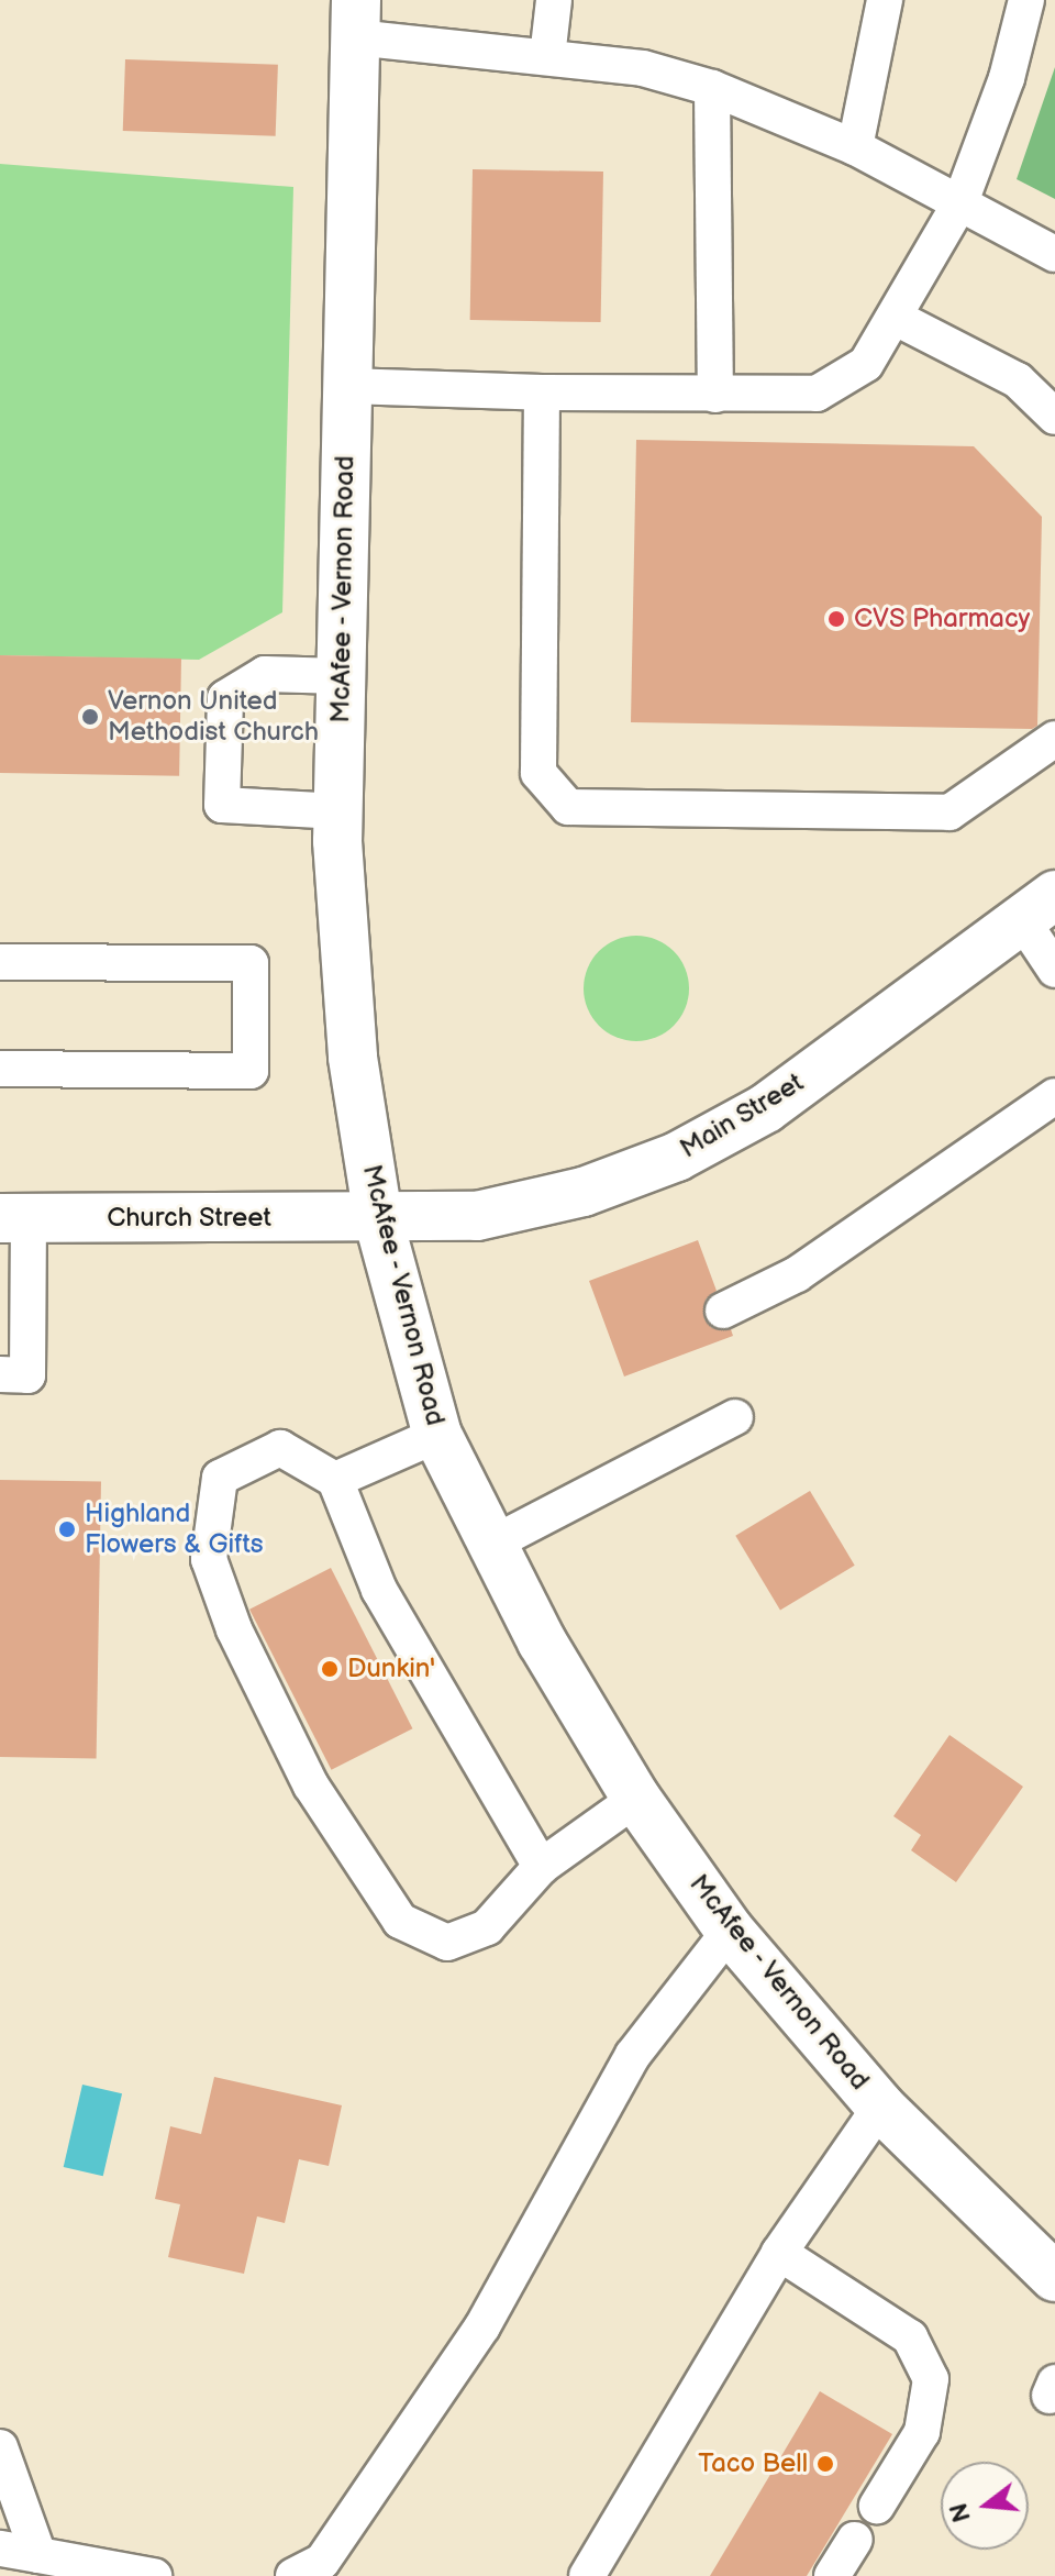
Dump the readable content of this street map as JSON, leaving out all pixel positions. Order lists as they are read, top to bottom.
{
  "streets": {
    "main road": ["McAfee - Vernon Road", "Main Street", "Church Street"]
  },
  "crossings": [
    ["McAfee - Vernon Road", "Main Street"],
    ["McAfee - Vernon Road", "Church Street"],
    ["Main Street", "Church Street"]
  ],
  "places": [
    "CVS Pharmacy",
    "Vernon United Methodist Church",
    "Highland Flowers & Gifts",
    "Dunkin'",
    "Taco Bell"
  ],
  "north": "left"
}
